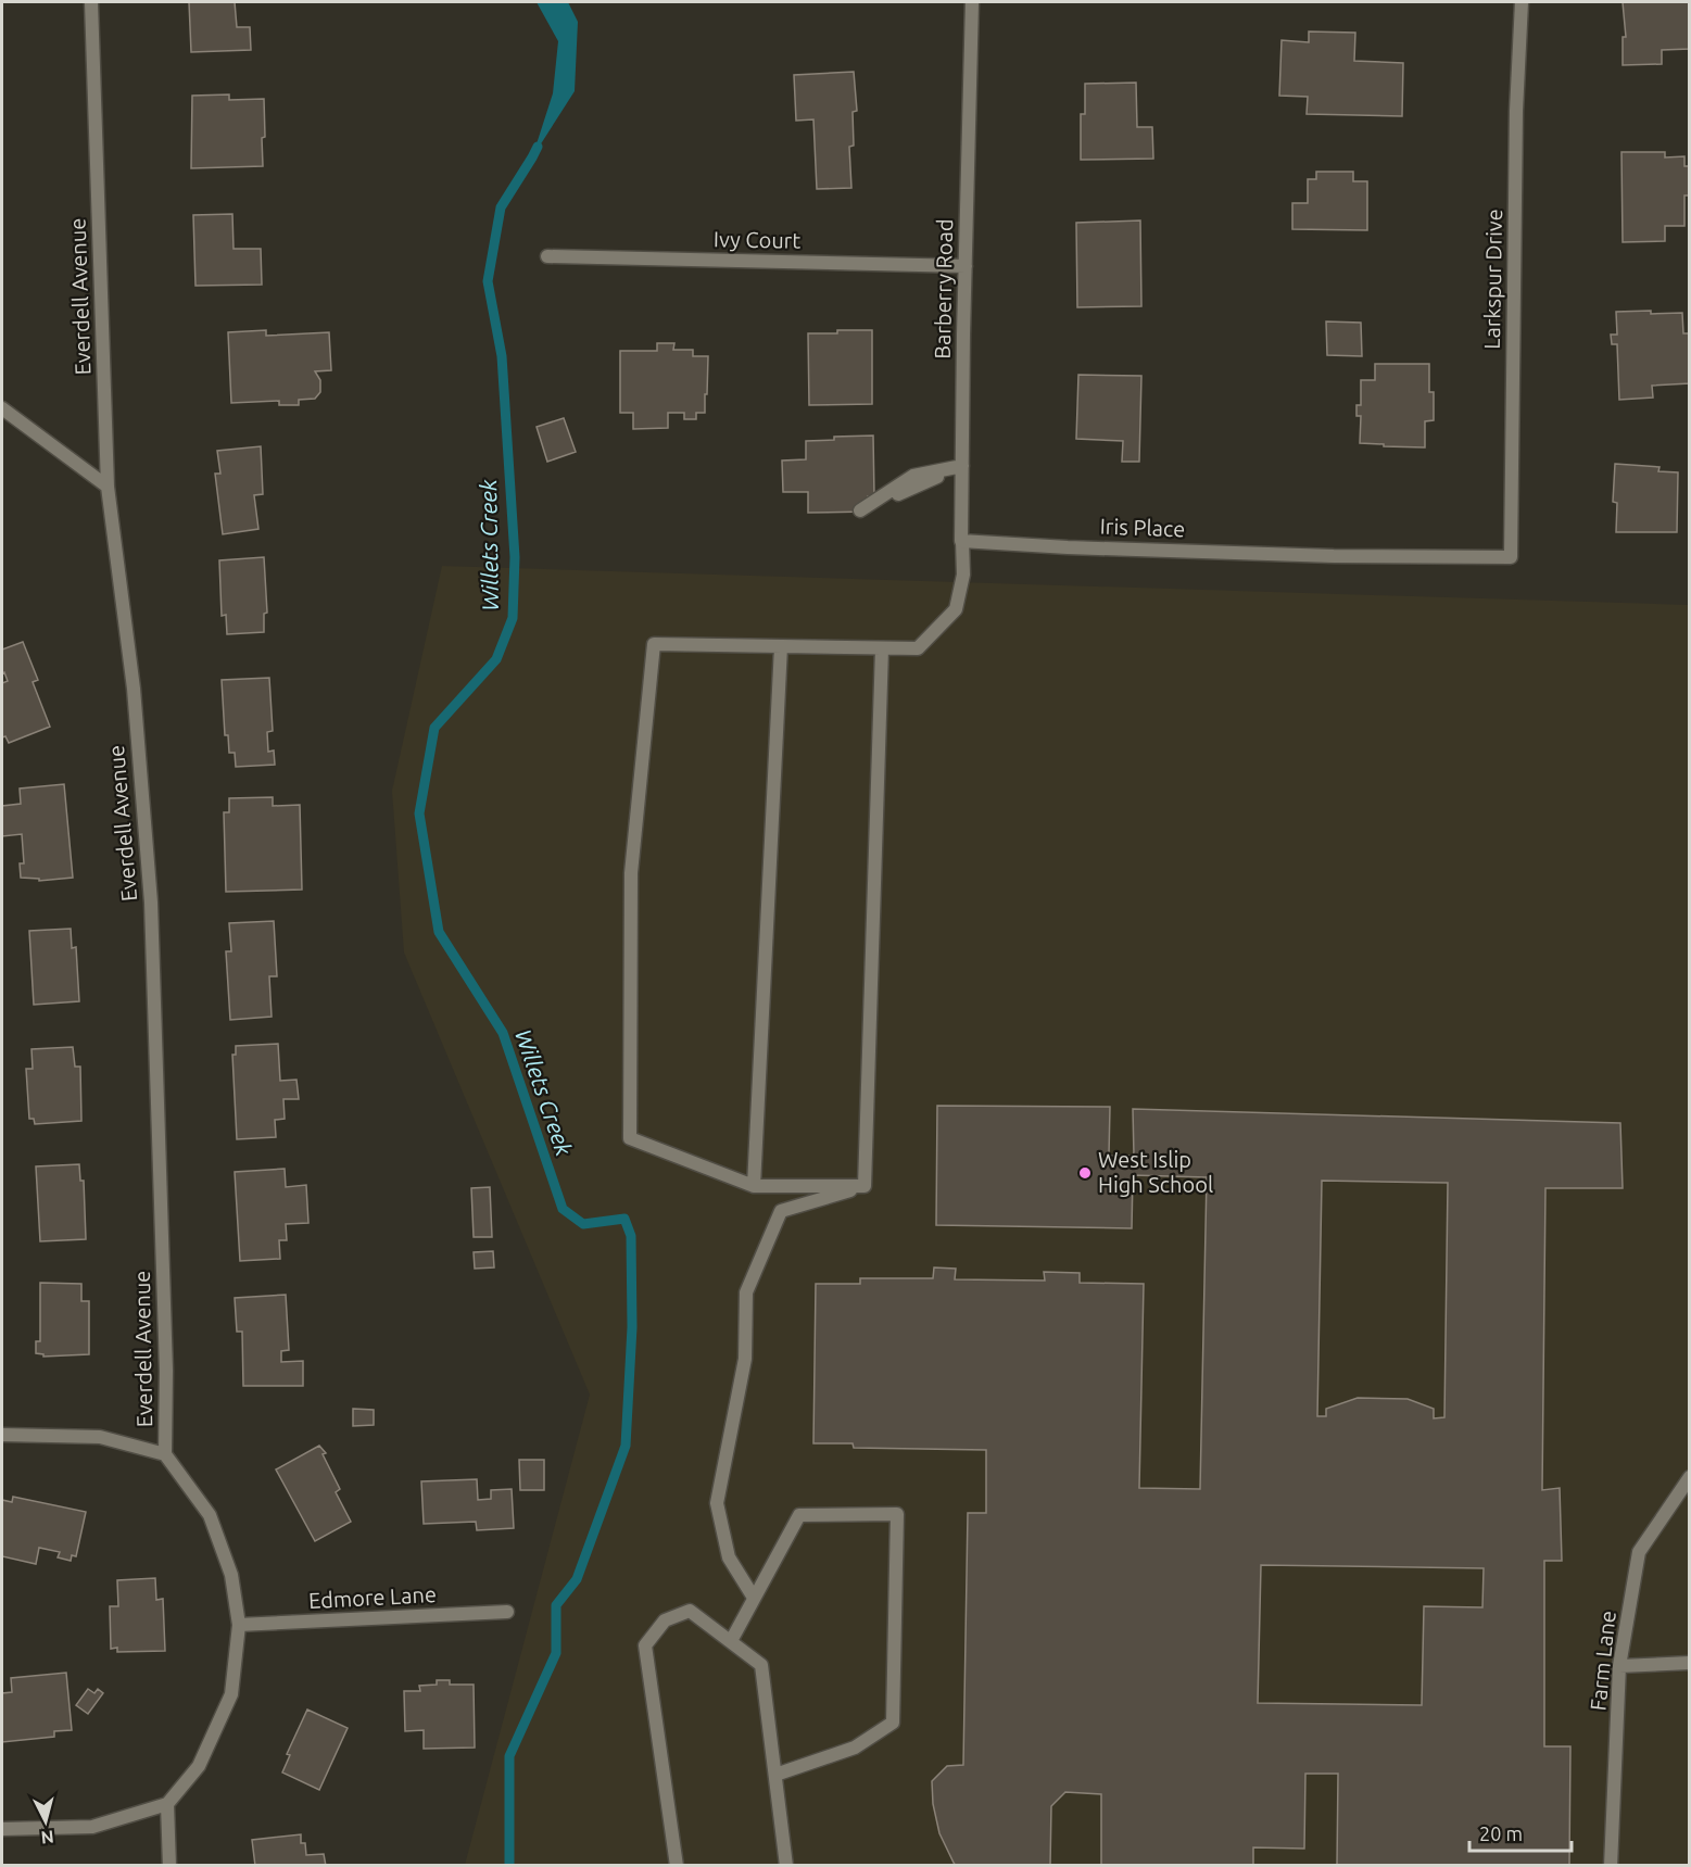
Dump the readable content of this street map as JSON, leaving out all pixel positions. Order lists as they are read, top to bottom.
{
  "streets": {
    "street": [
      "Ivy Court",
      "Larkspur Drive",
      "Barberry Road",
      "Everdell Avenue",
      "Iris Place",
      "Edmore Lane",
      "Farm Lane"
    ]
  },
  "crossings": [
    ["Ivy Court", "Barberry Road"],
    ["Larkspur Drive", "Iris Place"],
    ["Everdell Avenue", "Edmore Lane"]
  ],
  "water": ["Willets Creek"],
  "places": ["West Islip High School"],
  "scale_bar": "20 m",
  "north": "bottom"
}
